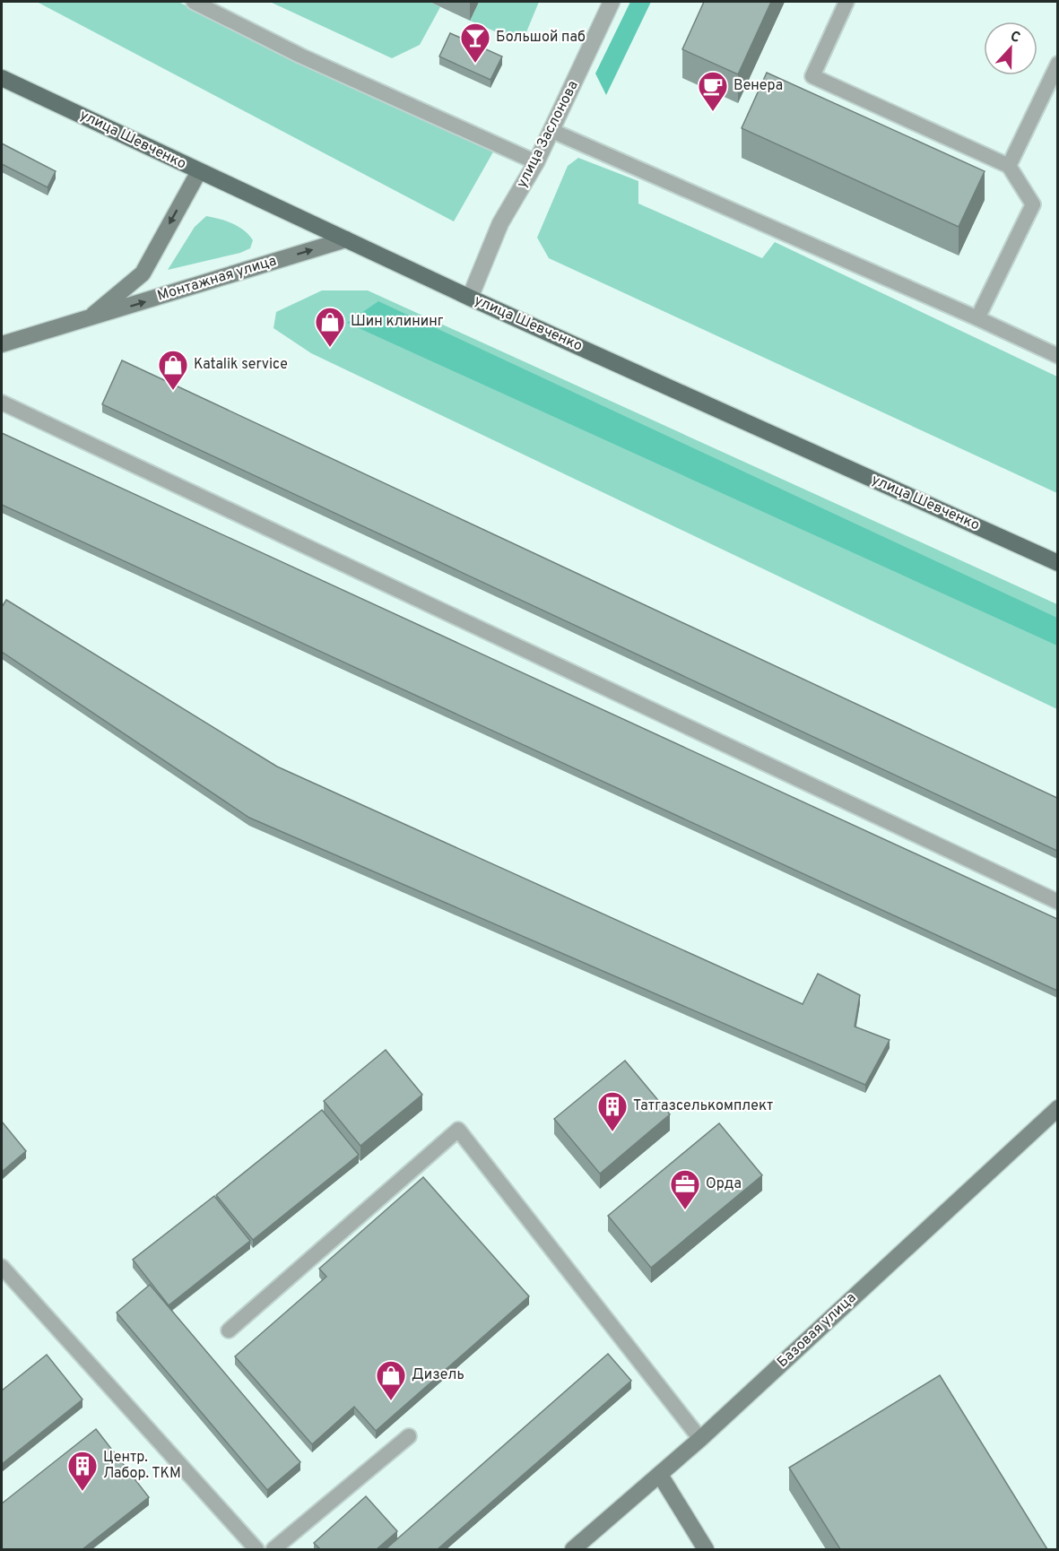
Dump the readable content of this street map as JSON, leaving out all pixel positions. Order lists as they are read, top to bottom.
{
  "streets": {
    "main road": ["улица Шевченко"],
    "street": ["улица Заслонова", "Монтажная улица", "Базовая улица"]
  },
  "crossings": [
    ["улица Заслонова", "улица Шевченко"],
    ["улица Шевченко", "Монтажная улица"]
  ],
  "places": {
    "bar": ["Большой паб"],
    "cafe": ["Венера"],
    "shop": ["Шин клининг", "Katalik service", "Дизель"],
    "building": ["Татгазселькомплект", "Центр. Лабор. ТКМ"],
    "office": ["Орда"]
  },
  "north": "top"
}
